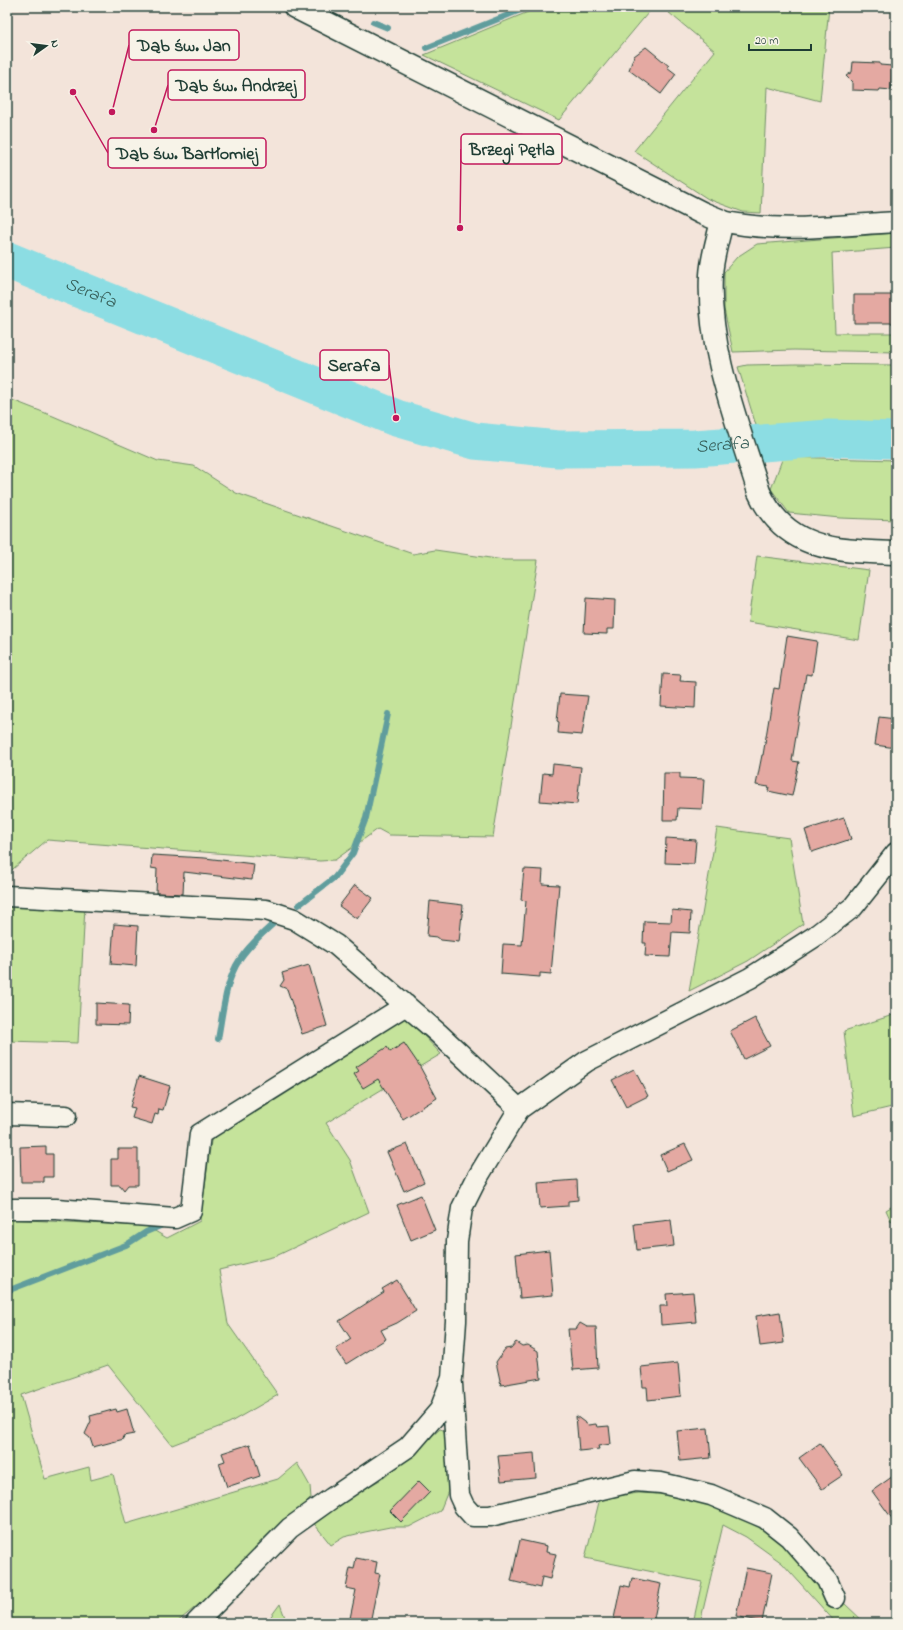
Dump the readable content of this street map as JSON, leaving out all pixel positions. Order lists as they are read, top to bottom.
{
  "water": ["Serafa"],
  "places": [
    "Dąb św. Bartłomiej",
    "Dąb św. Jan",
    "Dąb św. Andrzej",
    "Brzegi Pętla",
    "Serafa"
  ],
  "scale_bar": "20 m",
  "north": "right"
}
